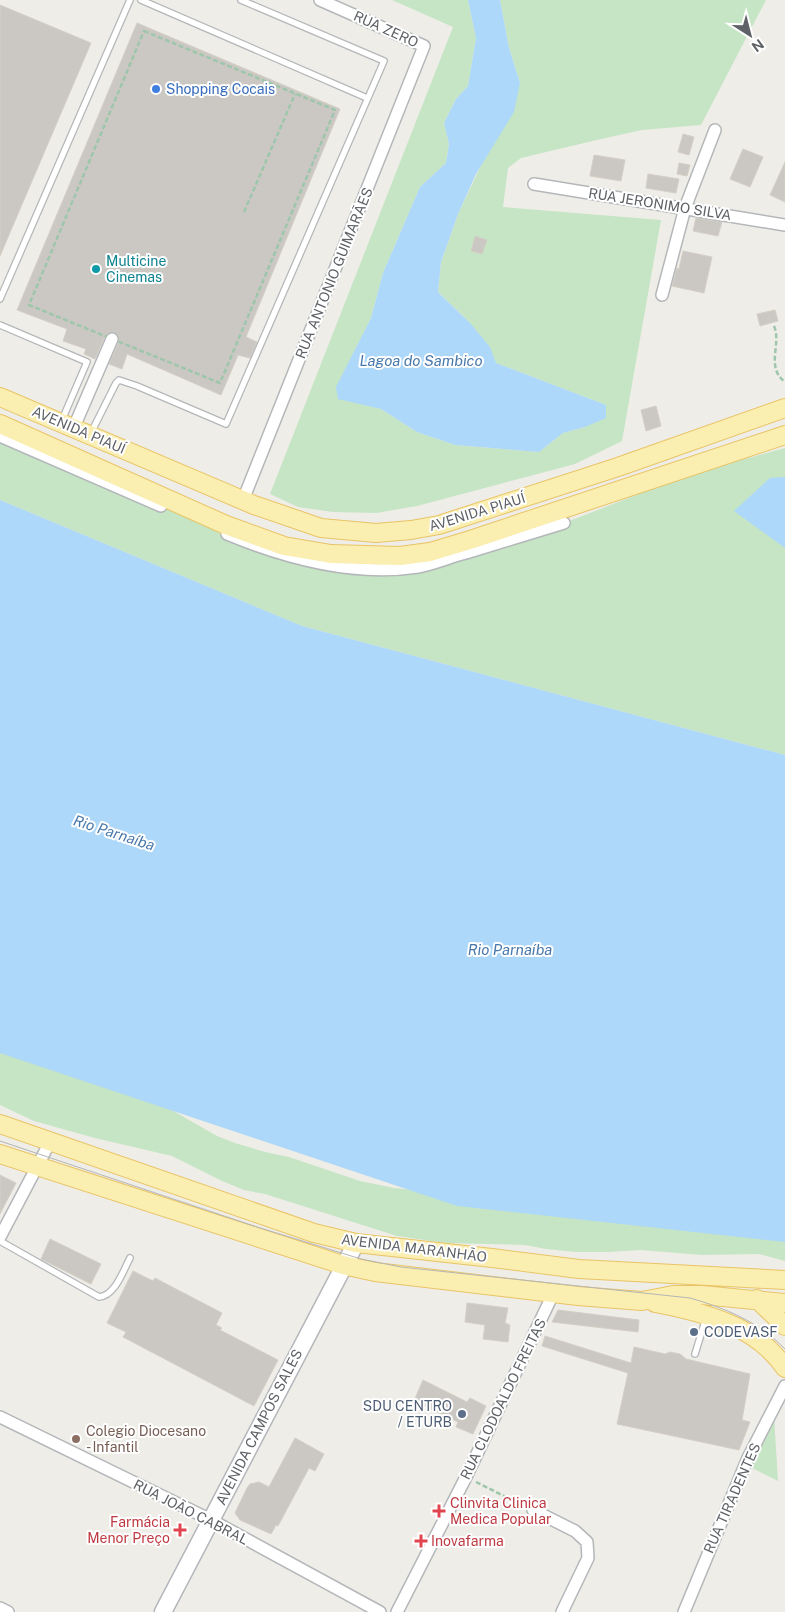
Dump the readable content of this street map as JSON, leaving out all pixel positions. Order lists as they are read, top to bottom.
{
  "streets": {
    "main road": ["AVENIDA PIAUÍ", "AVENIDA MARANHÃO", "AVENIDA CAMPOS SALES"],
    "street": [
      "RUA ZERO",
      "RUA JERONIMO SILVA",
      "RUA ANTONIO GUIMARÃES",
      "RUA CLODOALDO FREITAS",
      "RUA TIRADENTES",
      "RUA JOÃO CABRAL"
    ]
  },
  "crossings": [
    ["RUA ZERO", "RUA ANTONIO GUIMARÃES"],
    ["RUA ANTONIO GUIMARÃES", "AVENIDA PIAUÍ"],
    ["AVENIDA MARANHÃO", "RUA CLODOALDO FREITAS"],
    ["AVENIDA MARANHÃO", "AVENIDA CAMPOS SALES"],
    ["AVENIDA CAMPOS SALES", "RUA JOÃO CABRAL"]
  ],
  "water": ["Lagoa do Sambico", "Rio Parnaíba"],
  "places": {
    "other": [
      "Shopping Cocais",
      "Multicine Cinemas",
      "CODEVASF",
      "SDU CENTRO / ETURB",
      "Colegio Diocesano - Infantil"
    ],
    "health": ["Clinvita Clinica Medica Popular", "Farmácia Menor Preço", "Inovafarma"]
  },
  "north": "bottom right"
}
